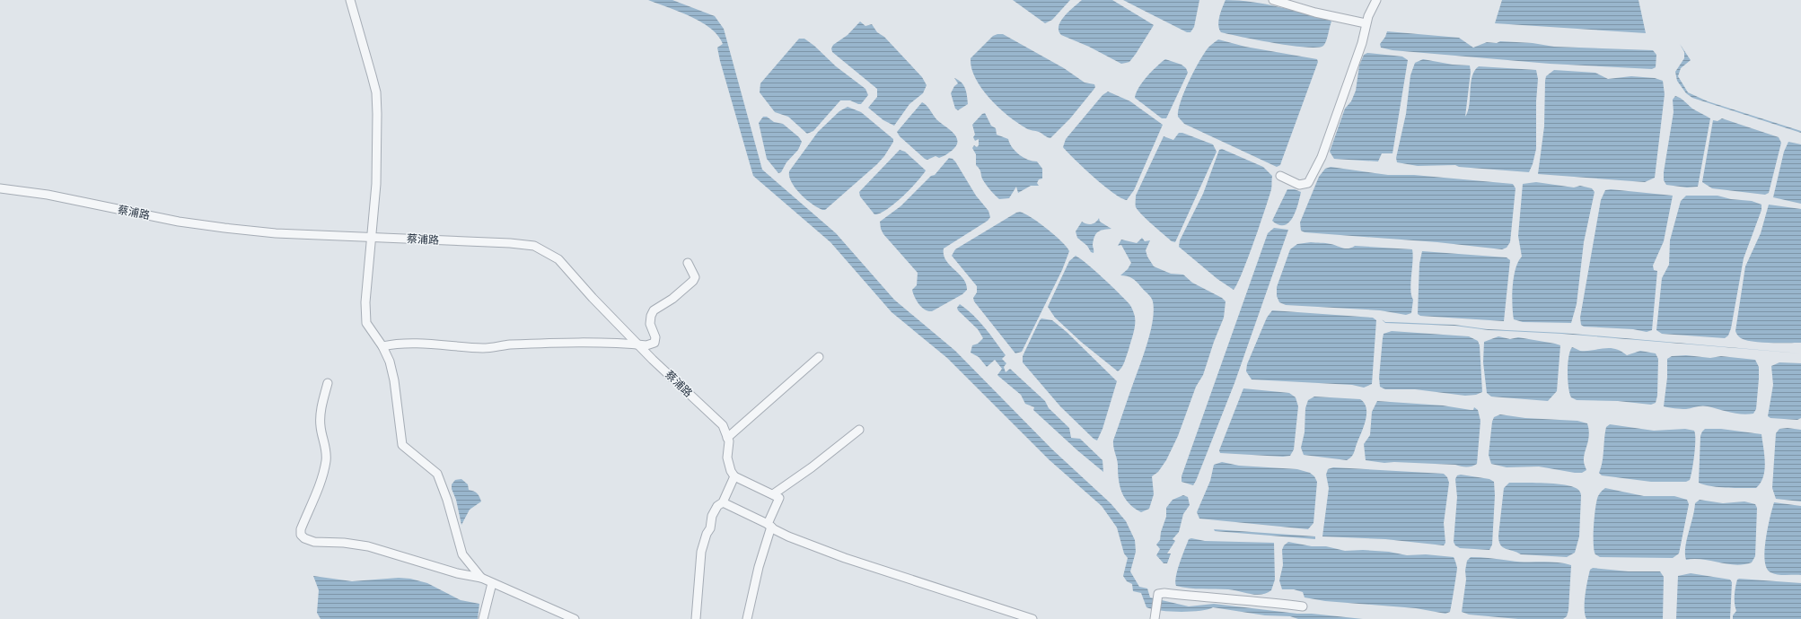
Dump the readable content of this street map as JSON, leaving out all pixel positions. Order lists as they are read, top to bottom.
{
  "streets": {
    "street": ["蔡浦路"]
  }
}
